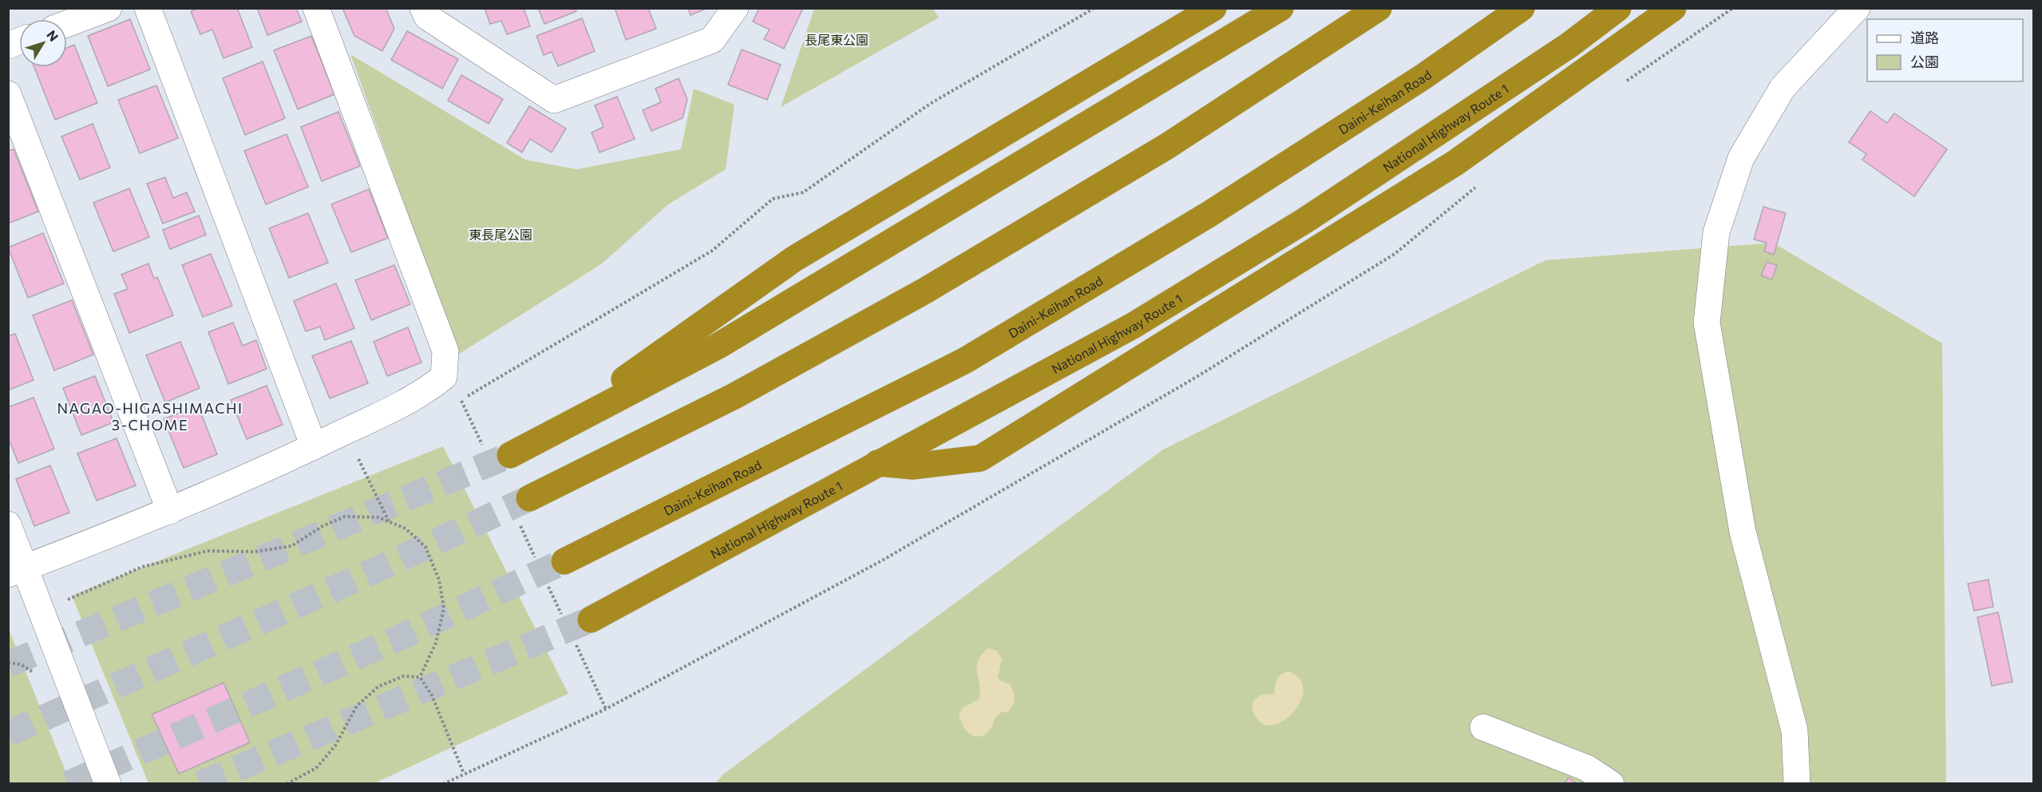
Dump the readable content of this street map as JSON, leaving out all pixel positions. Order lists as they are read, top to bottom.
{
  "streets": {
    "highway": ["Daini-Keihan Road", "National Highway Route 1"]
  },
  "districts": ["NAGAO-HIGASHIMACHI 3-CHOME"],
  "parks": ["長尾東公園", "東長尾公園"],
  "legend": ["道路", "公園"],
  "north": "top right"
}
